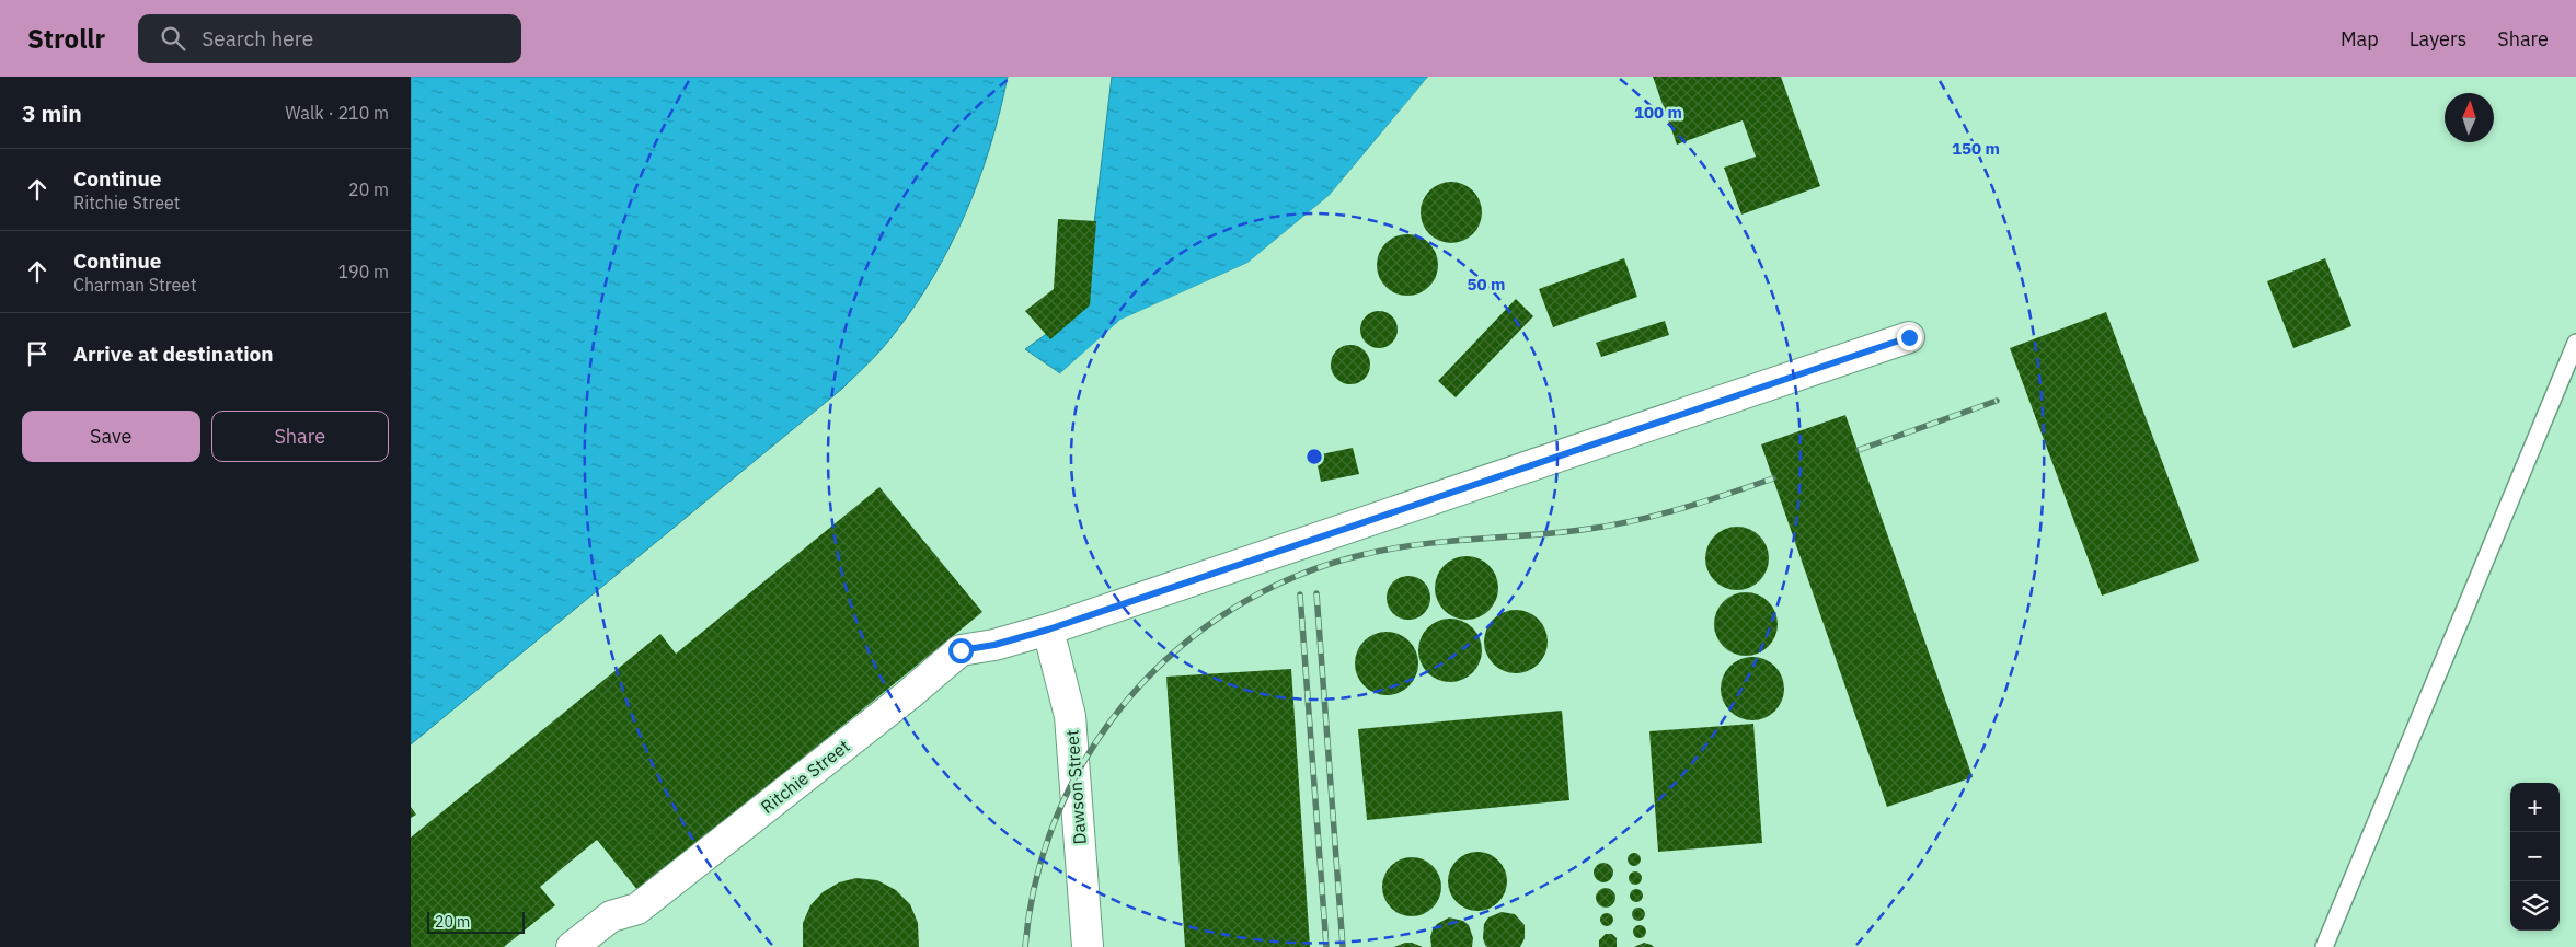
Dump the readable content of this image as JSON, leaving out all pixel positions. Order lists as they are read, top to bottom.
{
  "streets": {
    "street": ["Ritchie Street", "Dawson Street"]
  },
  "crossings": [
    ["Ritchie Street", "Dawson Street"]
  ],
  "scale_bar": "20 m",
  "north": "top",
  "page": {
    "header": "Strollr",
    "search": "Search here",
    "nav": ["Map", "Layers", "Share"],
    "heading": ["3 min", "Walk · 210 m"],
    "list": [
      ["Continue", "Ritchie Street", "20 m"],
      ["Continue", "Charman Street", "190 m"],
      "Arrive at destination"
    ],
    "buttons": ["Save", "Share"],
    "map_buttons": ["+", "−"],
    "scale": "20 m"
  },
  "rings": ["100 m", "150 m", "50 m"]
}
